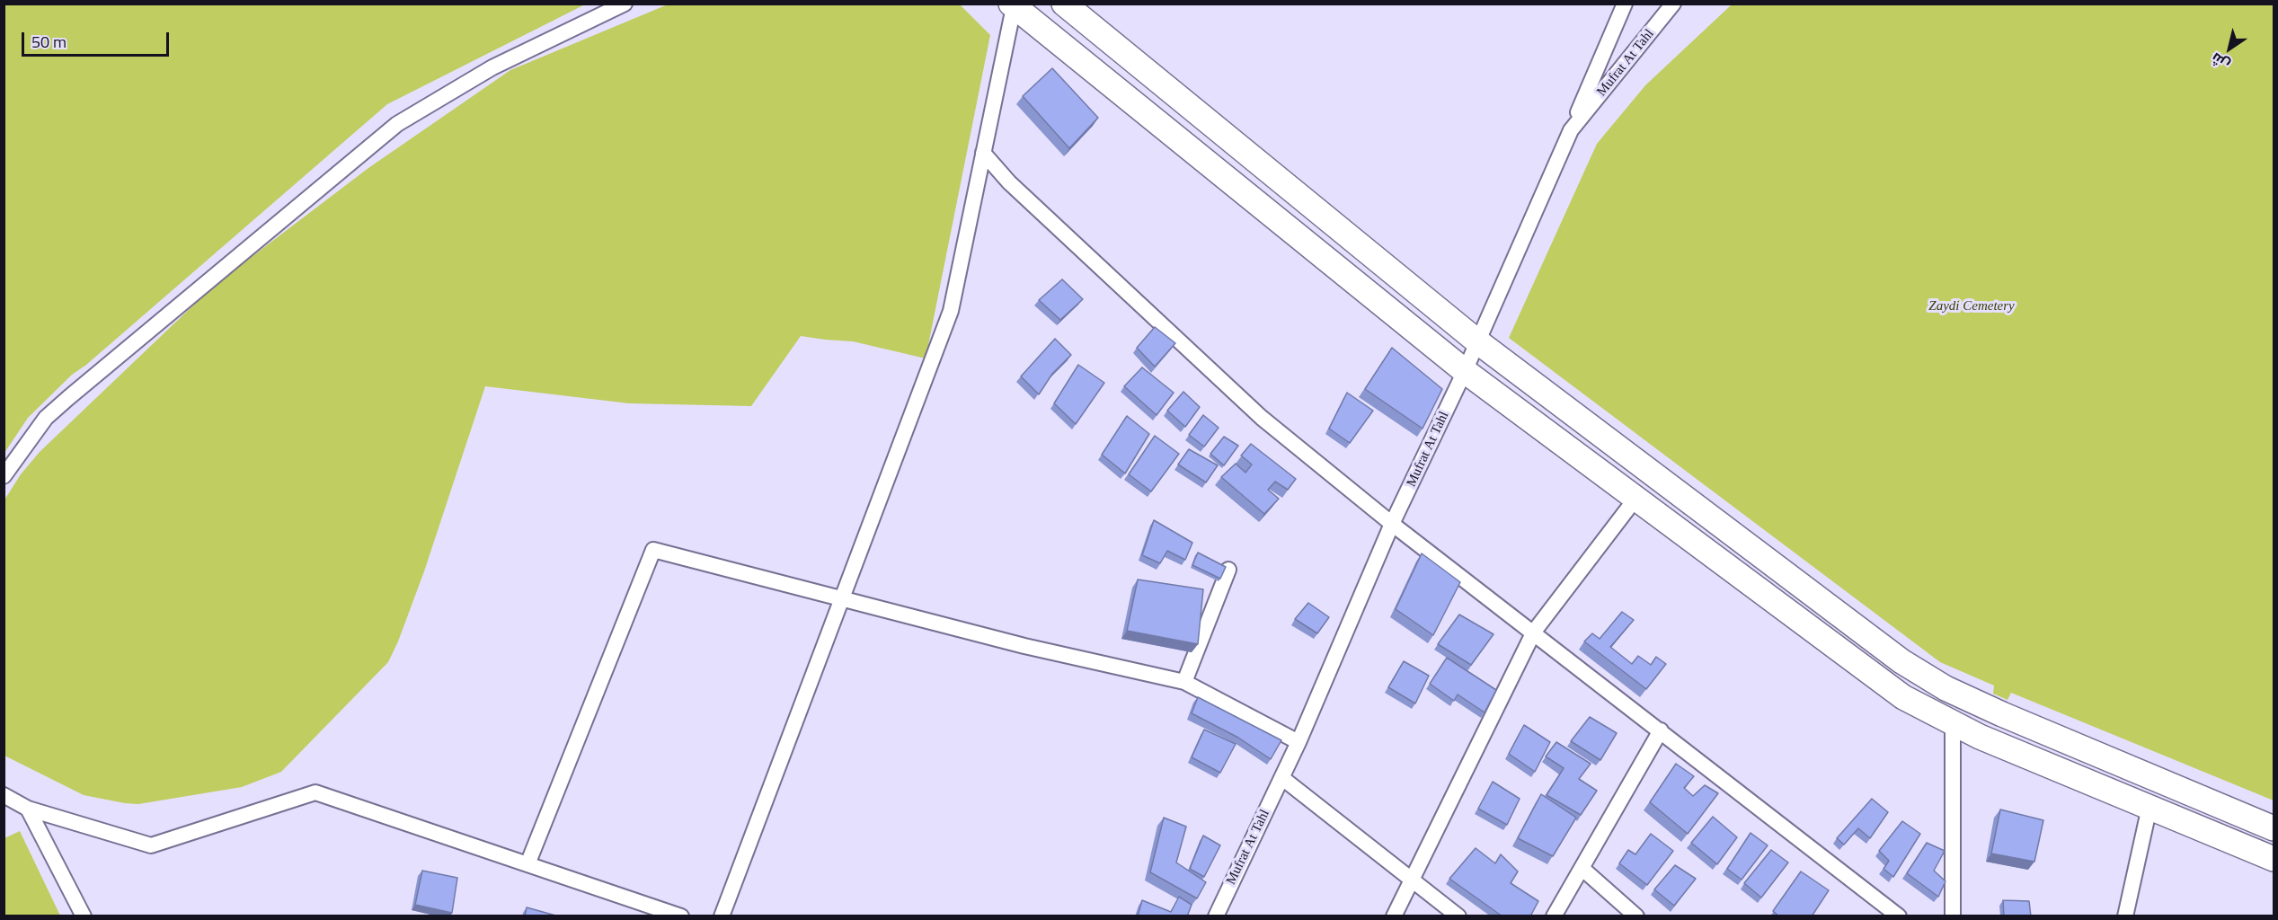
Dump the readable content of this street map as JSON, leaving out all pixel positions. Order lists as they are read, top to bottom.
{
  "streets": {
    "street": ["Mufrat At Tahl"]
  },
  "parks": ["Zaydi Cemetery"],
  "scale_bar": "50 m",
  "north": "bottom left"
}
